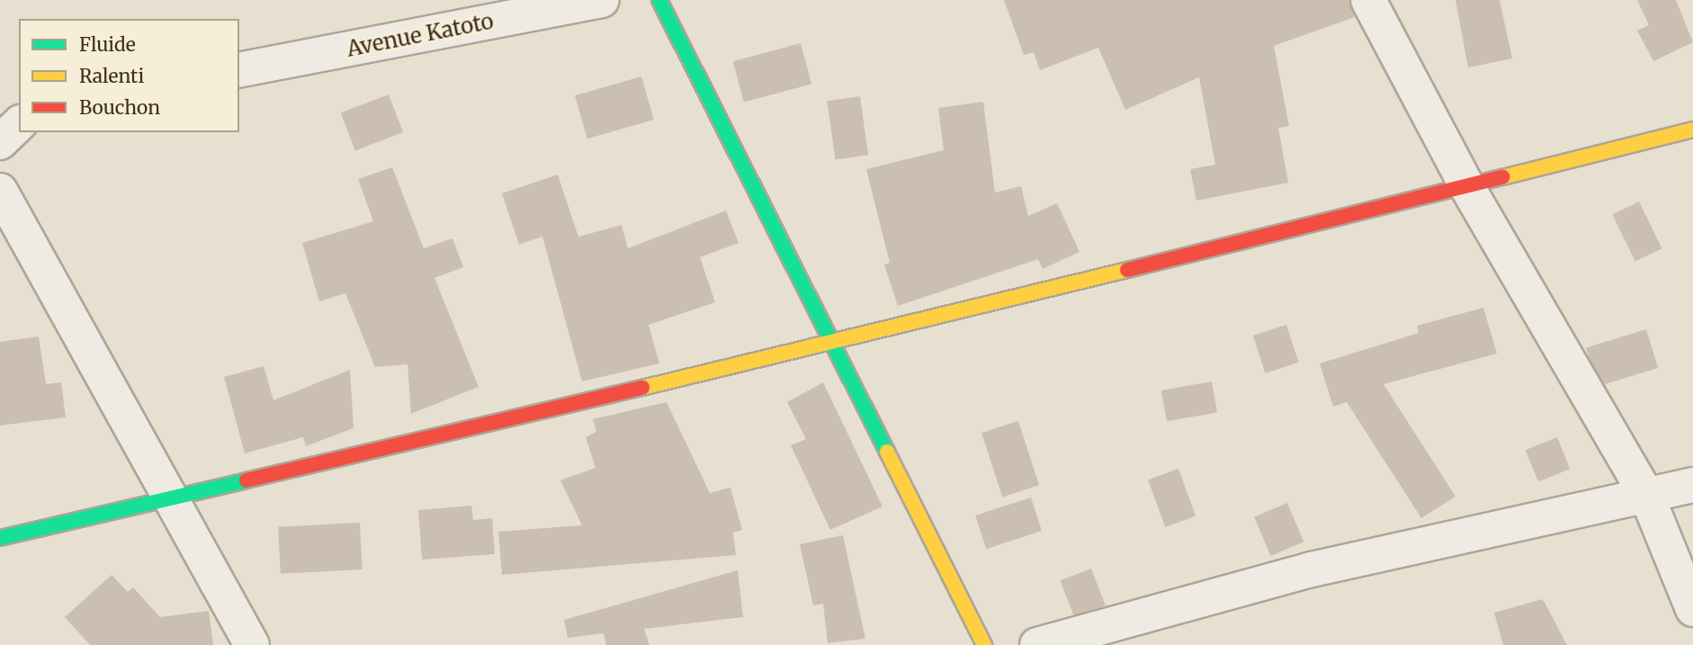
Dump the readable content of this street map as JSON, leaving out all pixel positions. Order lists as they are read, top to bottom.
{
  "streets": {
    "street": ["Avenue Katoto"]
  },
  "legend": ["Fluide", "Ralenti", "Bouchon"]
}
